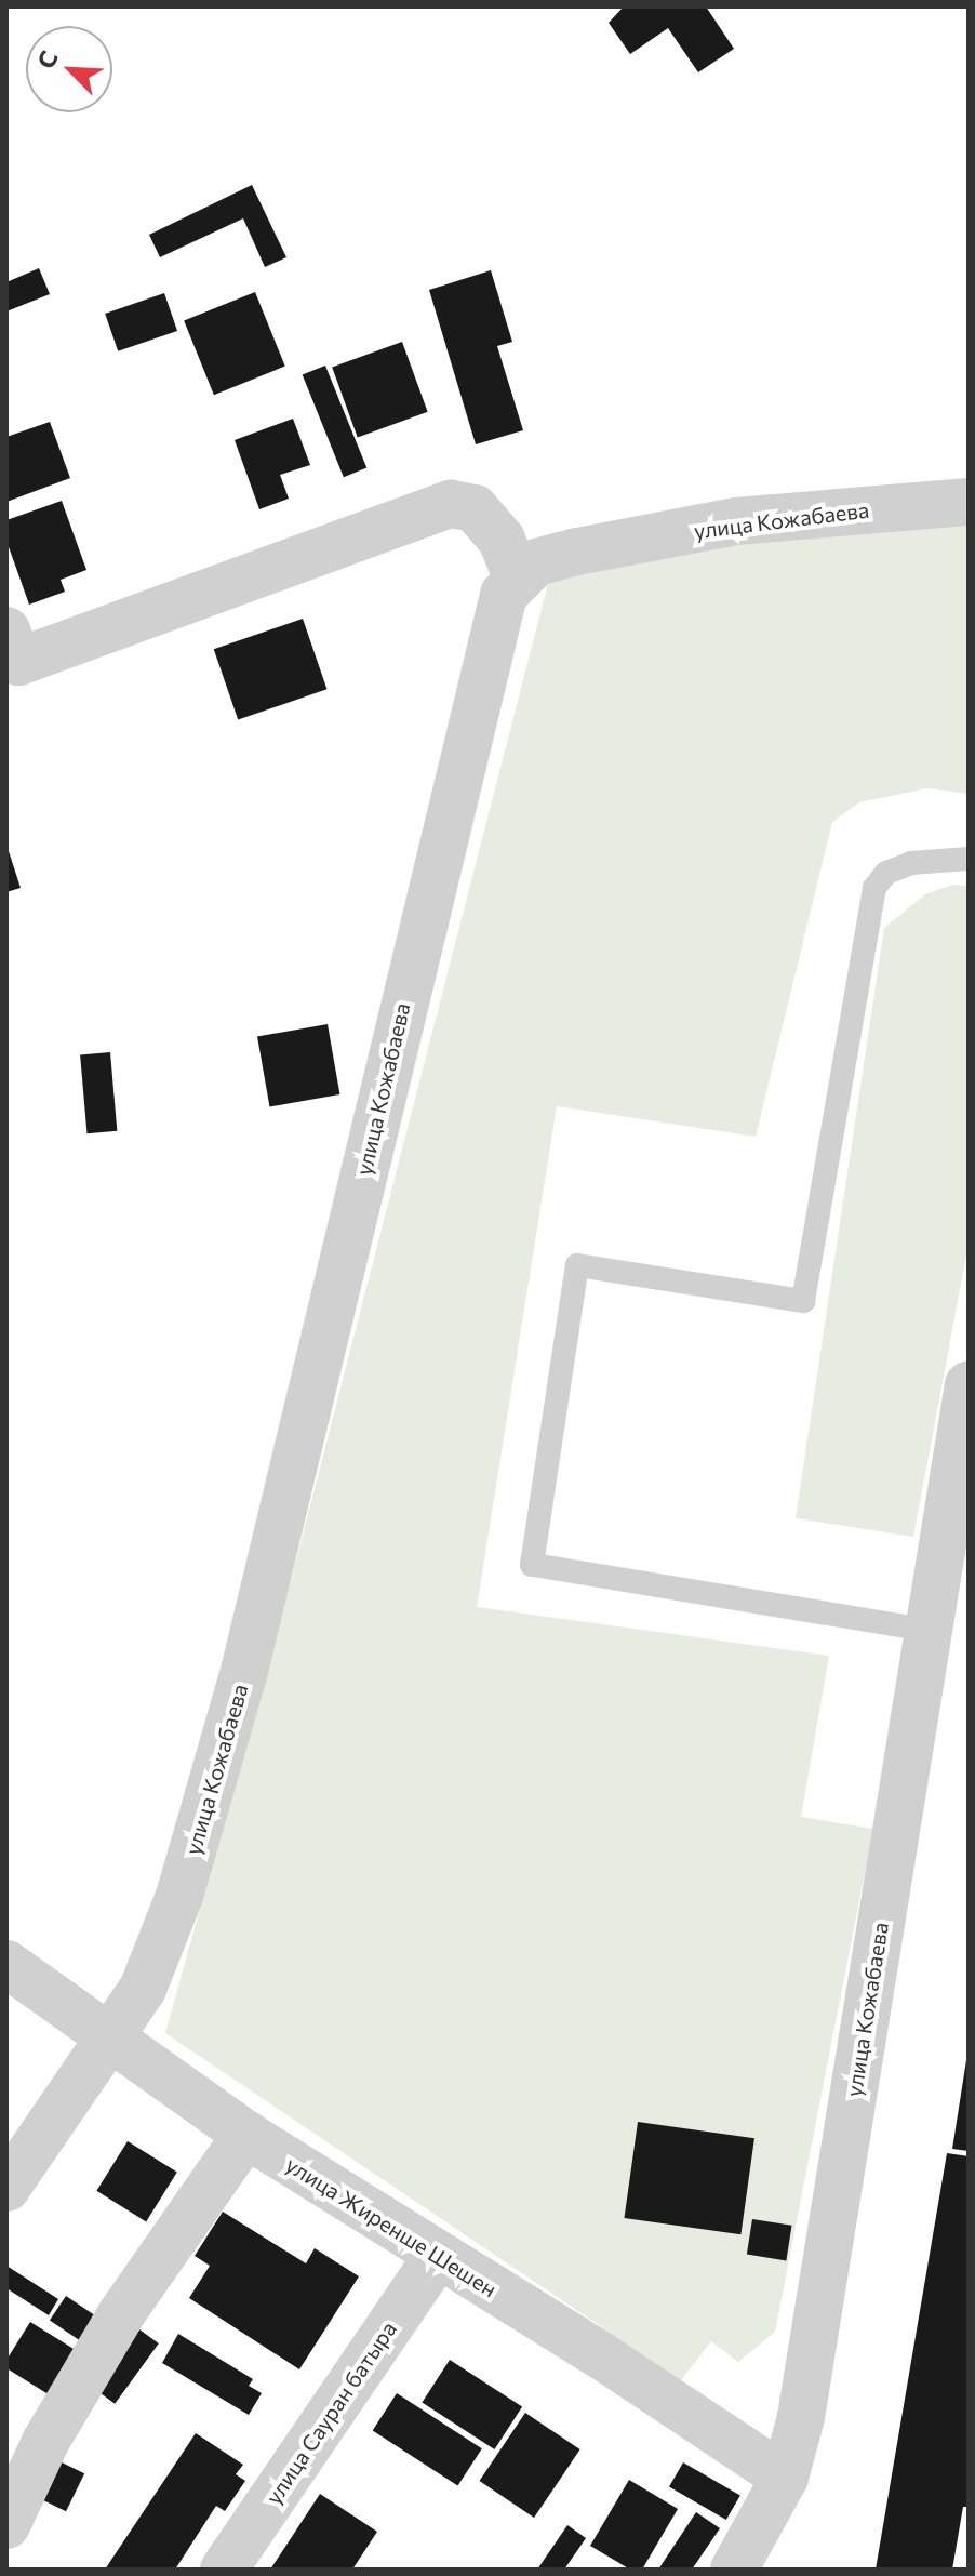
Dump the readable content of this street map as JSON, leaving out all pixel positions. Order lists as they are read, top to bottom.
{
  "streets": {
    "street": ["улица Кожабаева", "улица Жиренше Шешен", "улица Сауран батыра"]
  },
  "crossings": [
    ["улица Кожабаева", "улица Жиренше Шешен"],
    ["улица Жиренше Шешен", "улица Сауран батыра"]
  ],
  "north": "top left"
}
